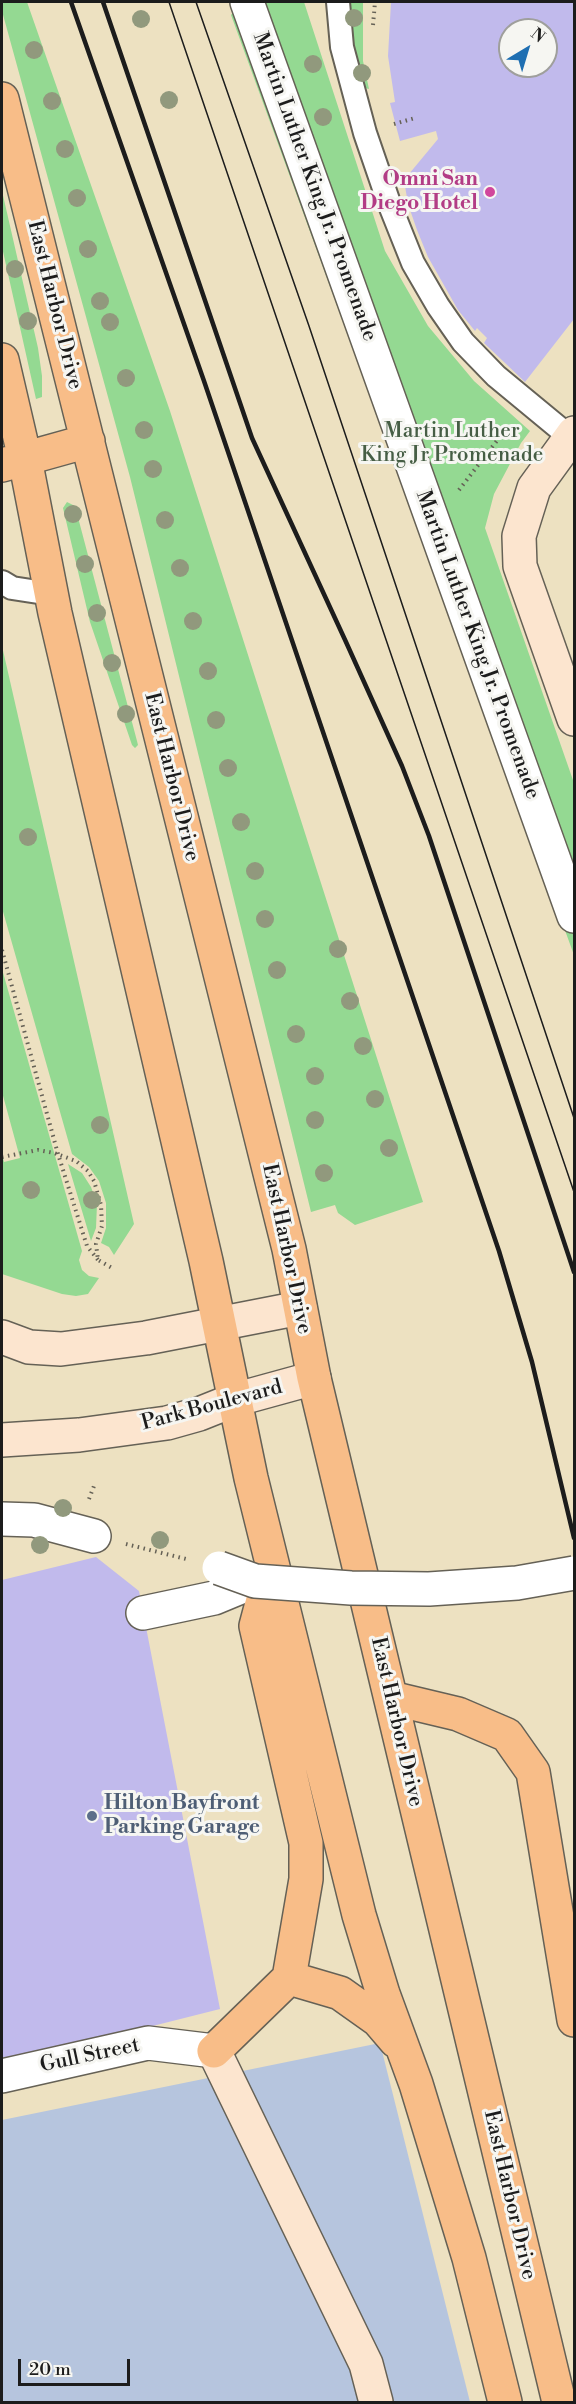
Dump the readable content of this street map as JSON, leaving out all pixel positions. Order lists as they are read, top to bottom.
{
  "streets": {
    "main road": ["East Harbor Drive"],
    "street": ["Martin Luther King Jr. Promenade", "Park Boulevard", "Gull Street"]
  },
  "crossings": [
    ["East Harbor Drive", "Park Boulevard"]
  ],
  "parks": ["Martin Luther King Jr Promenade"],
  "places": ["Omni San Diego Hotel", "Hilton Bayfront Parking Garage"],
  "scale_bar": "20 m",
  "north": "top right"
}
